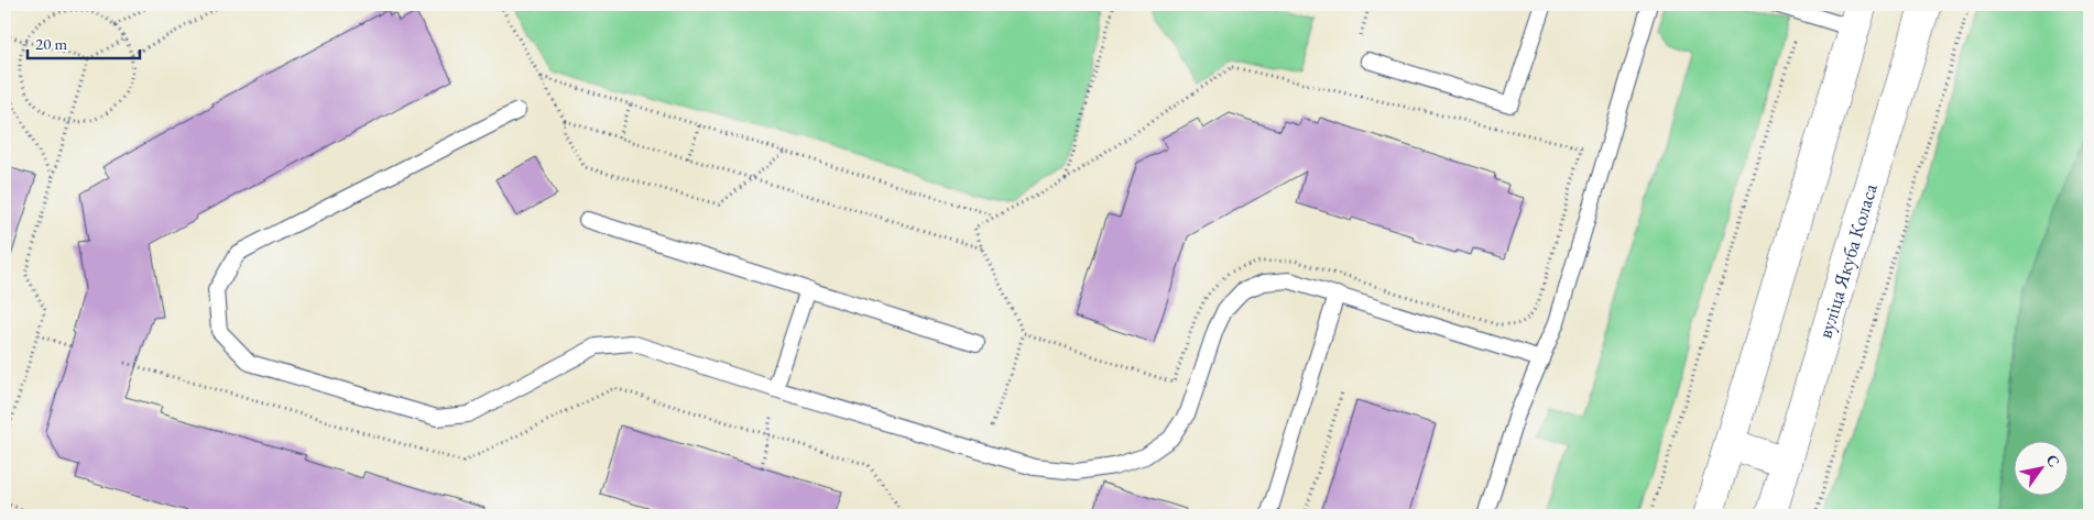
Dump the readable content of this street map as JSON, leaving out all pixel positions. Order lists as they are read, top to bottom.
{
  "streets": {
    "street": ["вуліца Якуба Коласа"]
  },
  "scale_bar": "20 m",
  "north": "top right"
}
